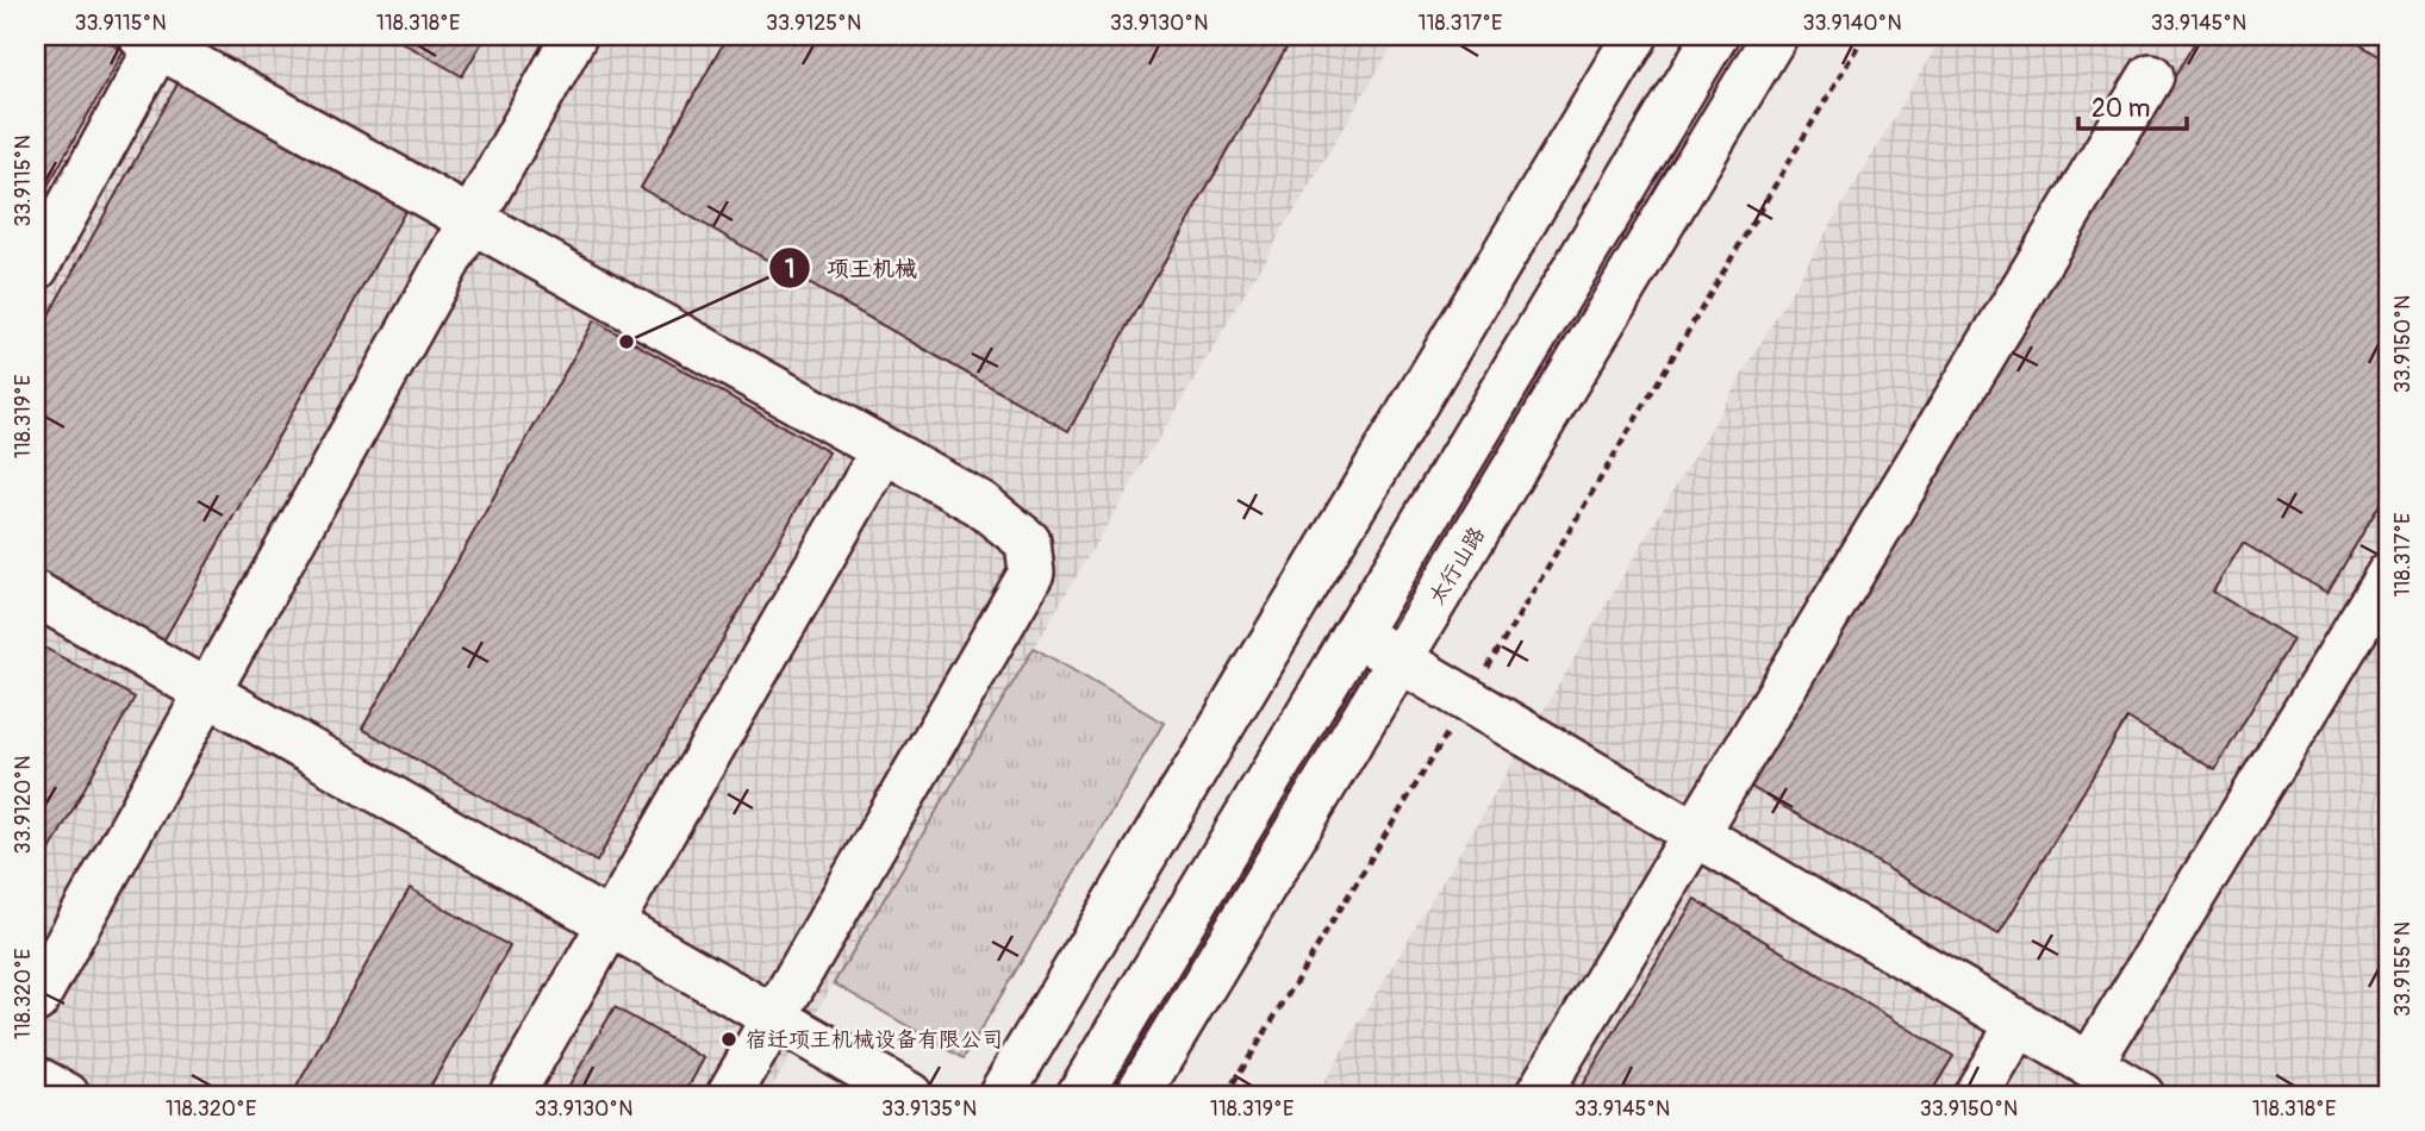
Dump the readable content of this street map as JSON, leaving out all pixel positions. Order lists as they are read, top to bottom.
{
  "streets": {
    "street": ["太行山路"]
  },
  "places": ["项王机械", "宿迁项王机械设备有限公司"],
  "scale_bar": "20 m",
  "coordinates": [
    "33.9115°N",
    "118.318°E",
    "33.9125°N",
    "33.9130°N",
    "118.317°E",
    "33.9140°N",
    "33.9145°N",
    "33.9150°N",
    "118.319°E",
    "33.9120°N",
    "33.9155°N",
    "118.320°E",
    "33.9135°N"
  ]
}
